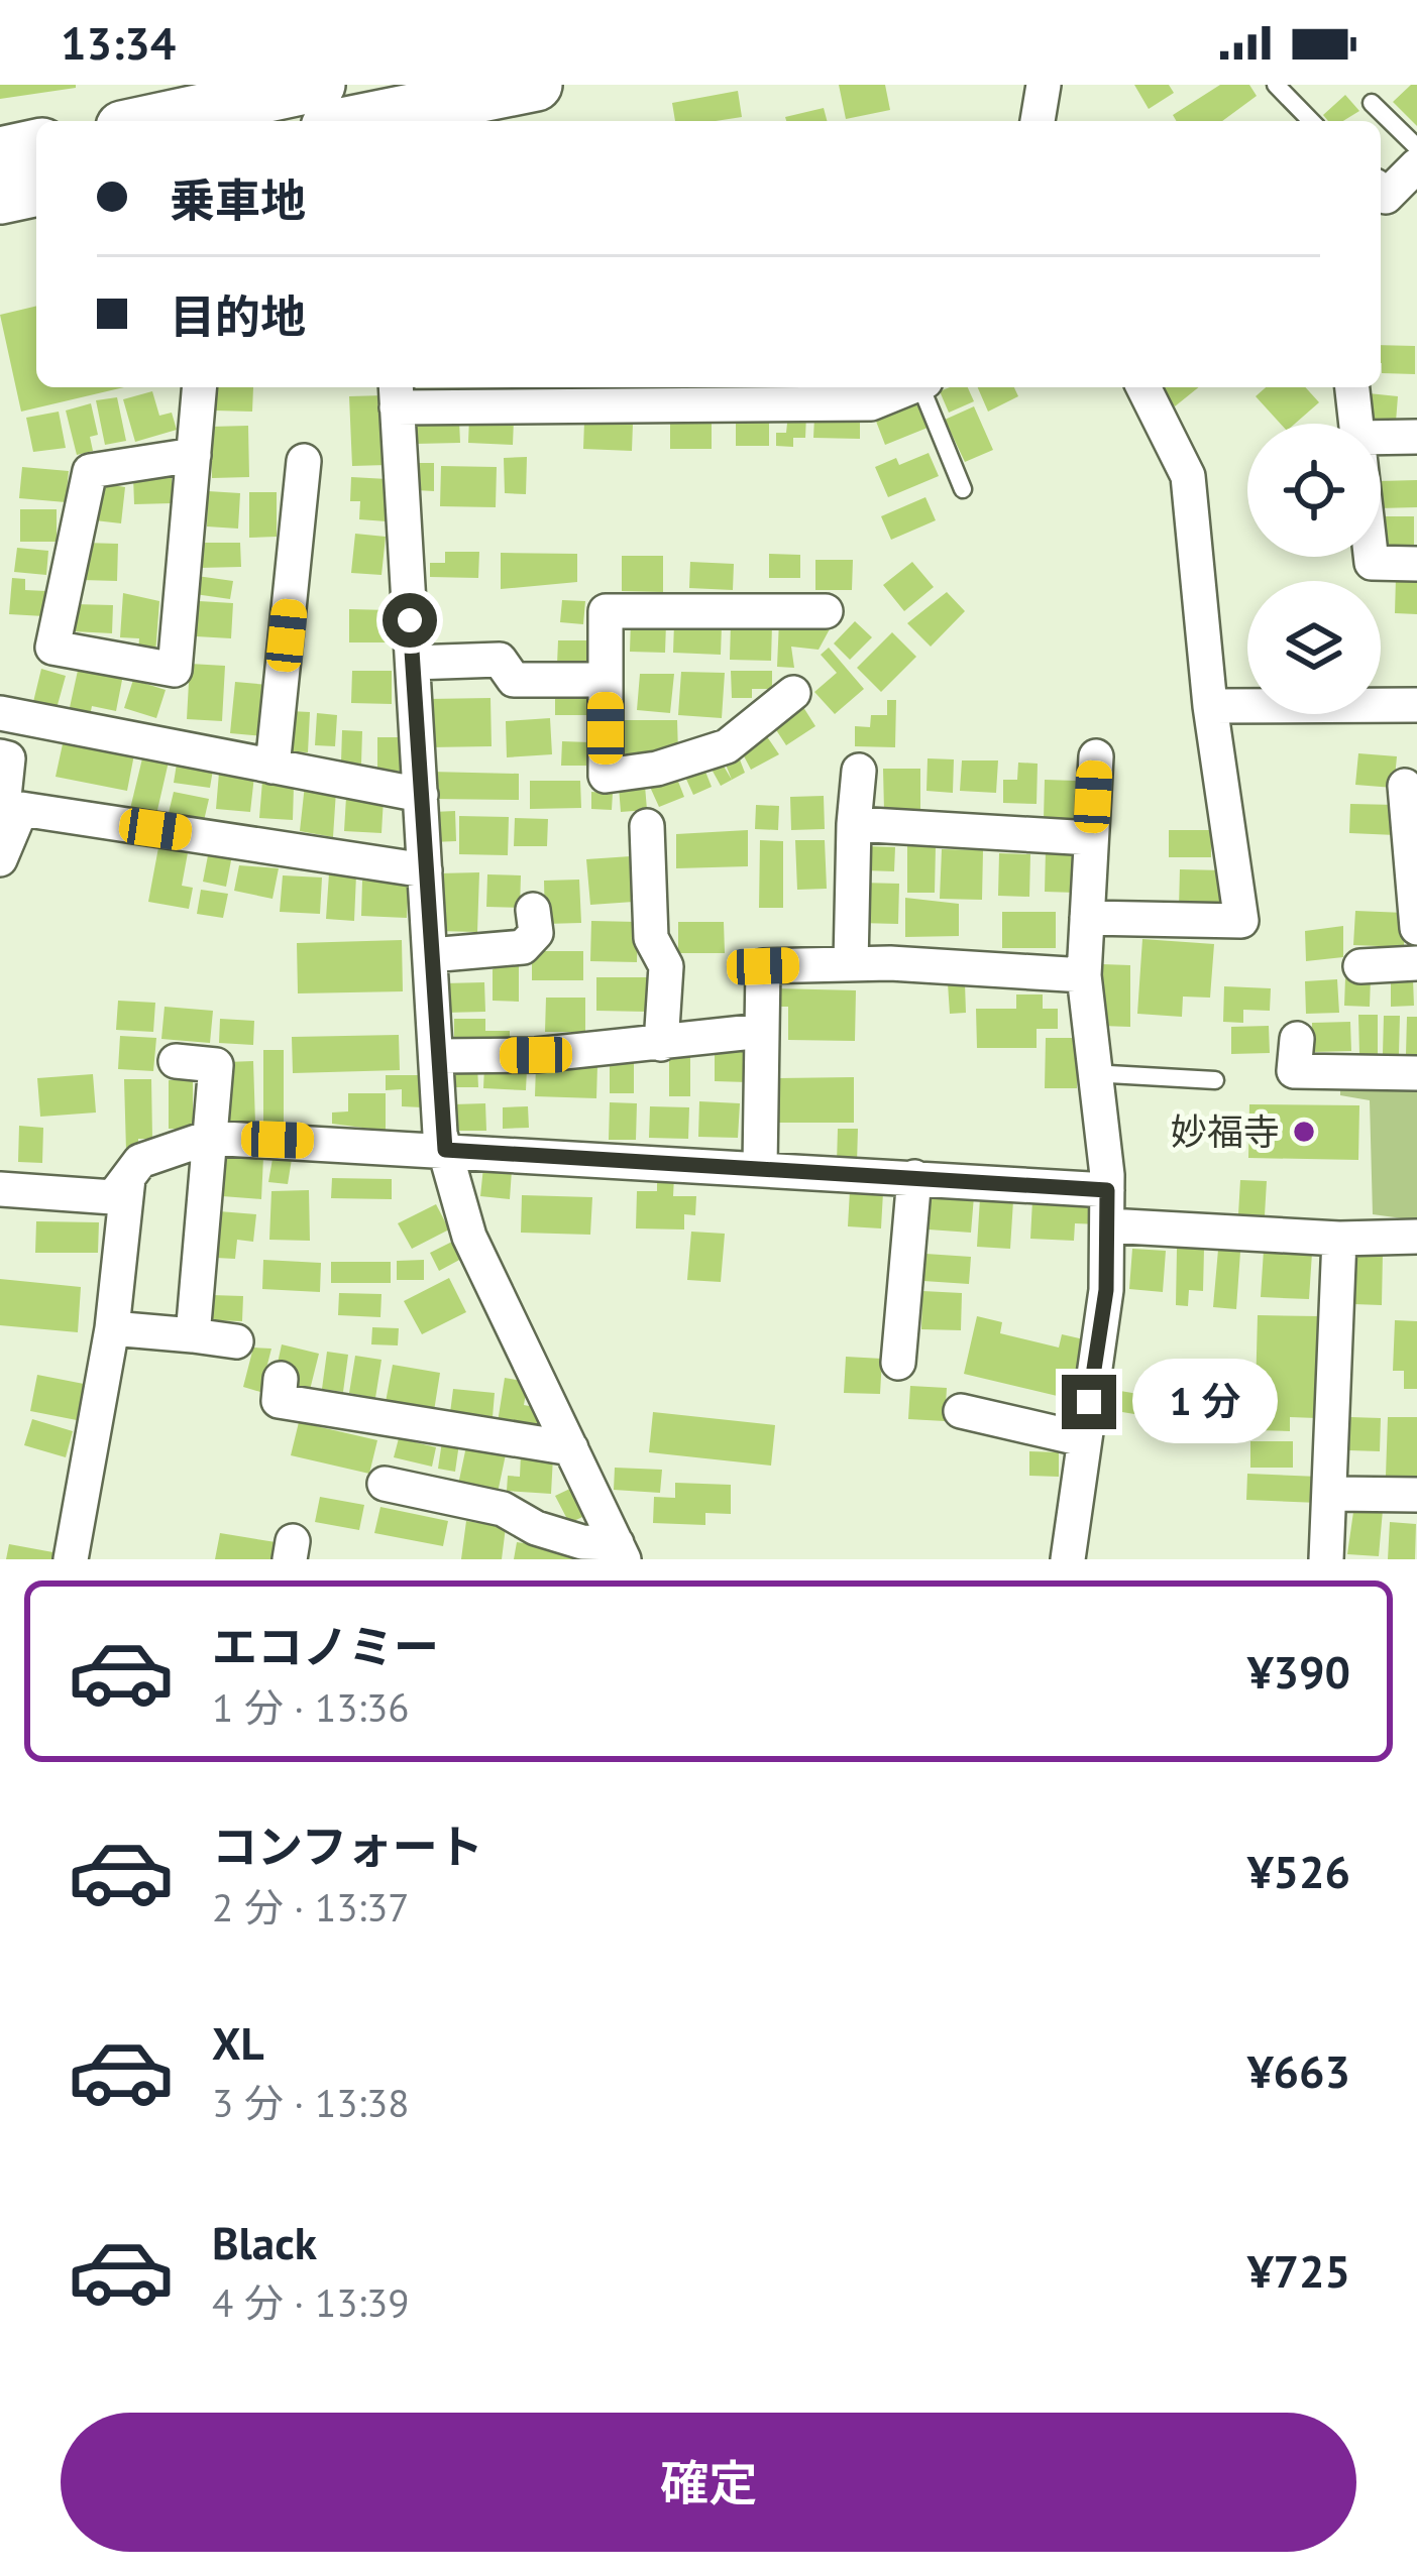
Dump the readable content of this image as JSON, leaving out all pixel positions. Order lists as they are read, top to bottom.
{
  "places": ["妙福寺"],
  "page": {
    "status": "13:34",
    "banner": ["乗車地", "目的地"],
    "bubble": "1 分",
    "list": [
      {
        "name": "エコノミー",
        "note": "1 分 · 13:36",
        "value": "¥390"
      },
      {
        "name": "コンフォート",
        "note": "2 分 · 13:37",
        "value": "¥526"
      },
      {
        "name": "XL",
        "note": "3 分 · 13:38",
        "value": "¥663"
      },
      {
        "name": "Black",
        "note": "4 分 · 13:39",
        "value": "¥725"
      }
    ],
    "buttons": "確定"
  }
}
